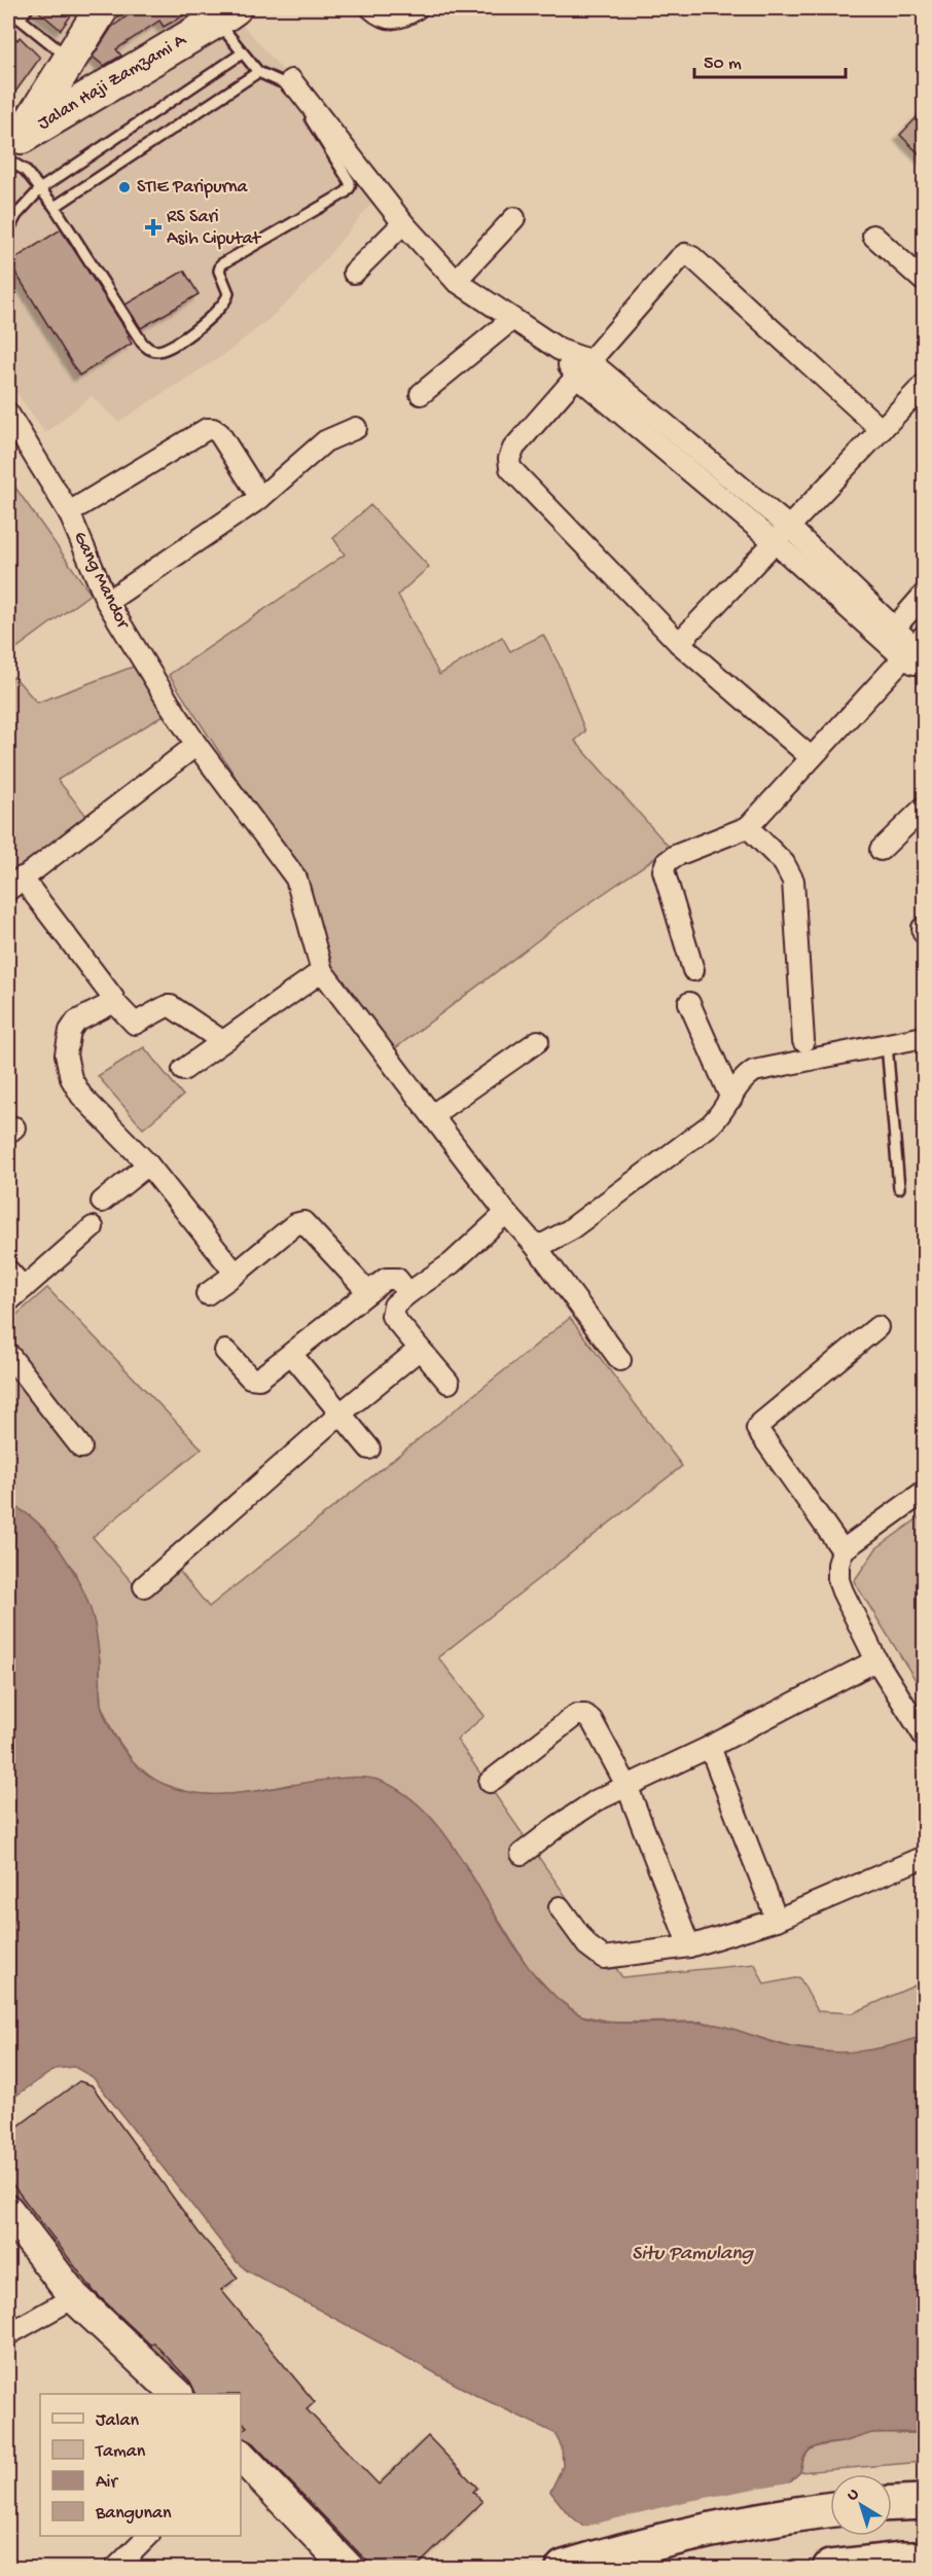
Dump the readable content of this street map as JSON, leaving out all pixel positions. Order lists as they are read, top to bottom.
{
  "streets": {
    "highway": ["Jalan Haji Zamzami A"],
    "street": ["Gang Mandor"]
  },
  "water": ["Situ Pamulang"],
  "places": {
    "other": ["STIE Paripurna"],
    "health": ["RS Sari Asih Ciputat"]
  },
  "legend": [
    "Jalan",
    "Taman",
    "Air",
    "Bangunan"
  ],
  "scale_bar": "50 m",
  "north": "top left"
}
